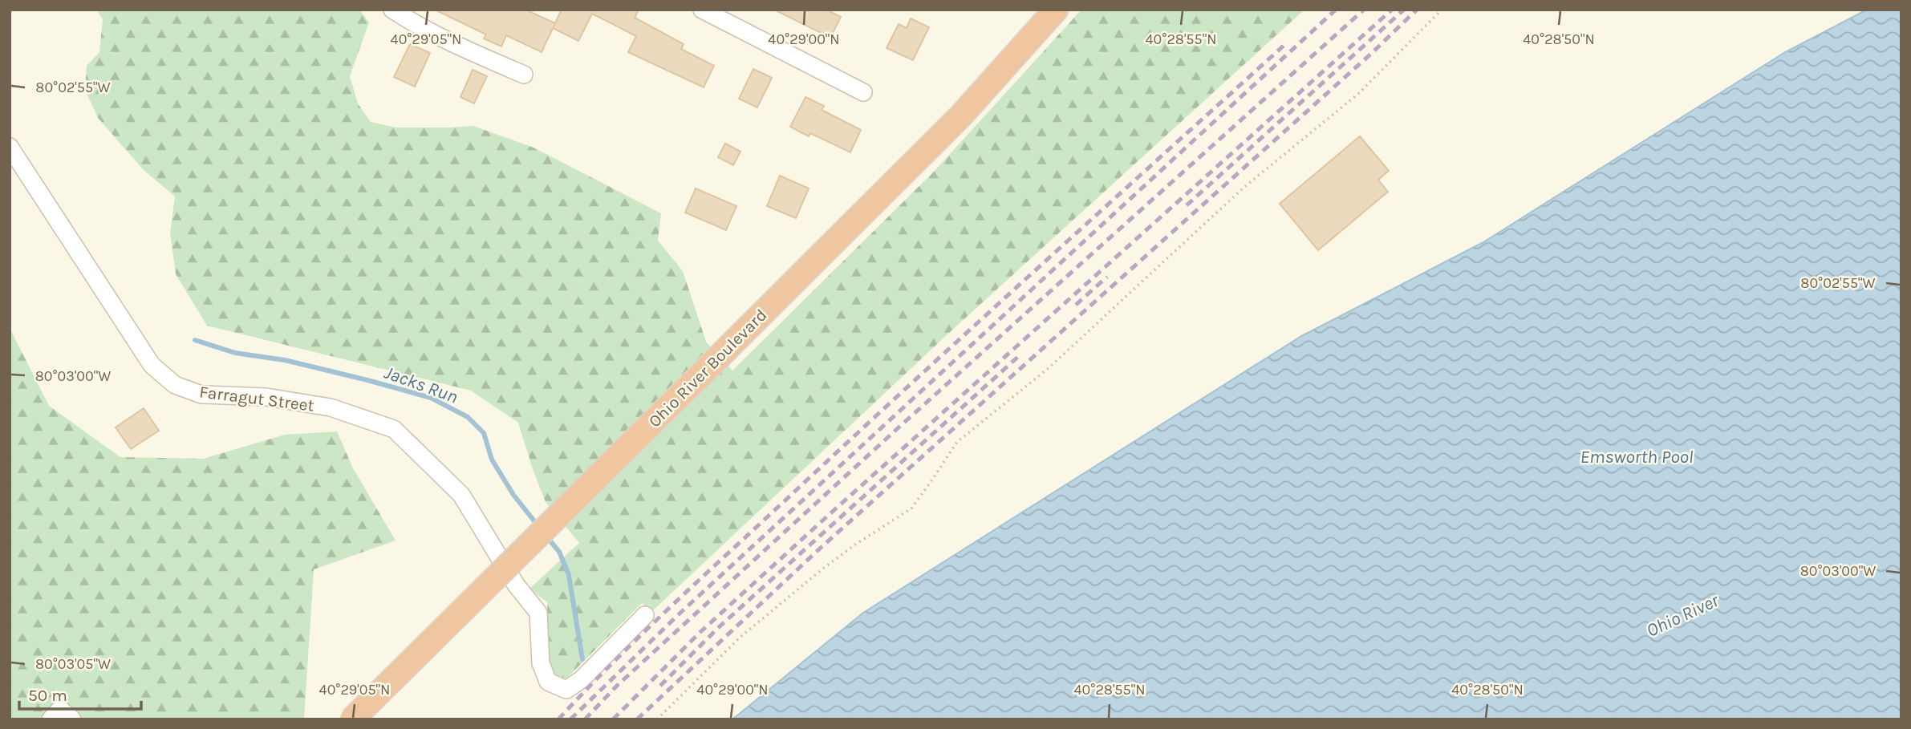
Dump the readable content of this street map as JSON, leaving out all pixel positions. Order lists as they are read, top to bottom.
{
  "streets": {
    "highway": ["Ohio River Boulevard"],
    "street": ["Farragut Street"]
  },
  "water": ["Jacks Run", "Emsworth Pool", "Ohio River"],
  "scale_bar": "50 m",
  "coordinates": [
    "40°29'05\"N",
    "40°29'00\"N",
    "40°28'55\"N",
    "40°28'50\"N",
    "80°02'55\"W",
    "80°03'00\"W",
    "80°03'05\"W"
  ]
}
